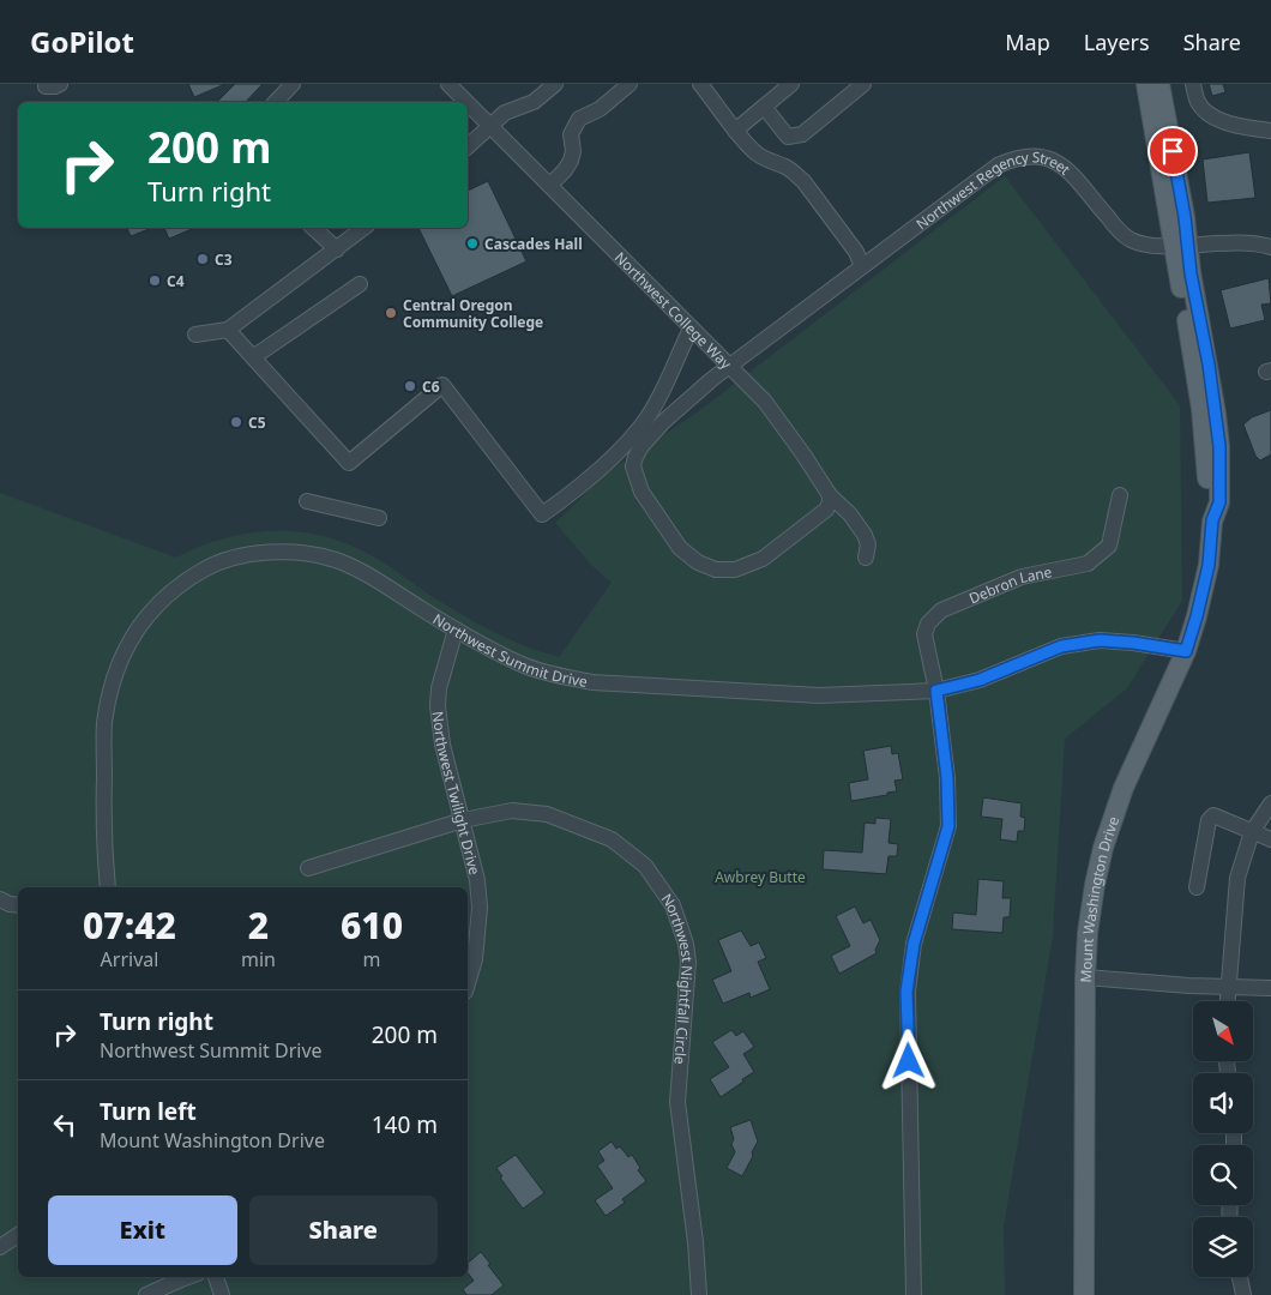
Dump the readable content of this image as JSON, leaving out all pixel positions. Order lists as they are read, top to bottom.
{
  "streets": {
    "main road": ["Mount Washington Drive"],
    "street": [
      "Northwest Regency Street",
      "Northwest College Way",
      "Debron Lane",
      "Northwest Summit Drive",
      "Northwest Twilight Drive",
      "Northwest Nightfall Circle"
    ]
  },
  "crossings": [
    ["Northwest Regency Street", "Northwest College Way"],
    ["Northwest Regency Street", "Mount Washington Drive"],
    ["Debron Lane", "Northwest Summit Drive"],
    ["Northwest Summit Drive", "Northwest Twilight Drive"],
    ["Northwest Summit Drive", "Mount Washington Drive"],
    ["Northwest Twilight Drive", "Northwest Nightfall Circle"]
  ],
  "parks": ["Awbrey Butte"],
  "places": [
    "Cascades Hall",
    "C3",
    "C4",
    "Central Oregon Community College",
    "C6",
    "C5"
  ],
  "north": "bottom right",
  "page": {
    "header": "GoPilot",
    "nav": ["Map", "Layers", "Share"],
    "turn": ["200 m", "Turn right"],
    "eta": [
      "07:42",
      "Arrival",
      "2",
      "min",
      "610",
      "m"
    ],
    "list": [
      {
        "name": "Turn right",
        "note": "Northwest Summit Drive",
        "value": "200 m"
      },
      {
        "name": "Turn left",
        "note": "Mount Washington Drive",
        "value": "140 m"
      }
    ],
    "buttons": ["Exit", "Share"]
  }
}
